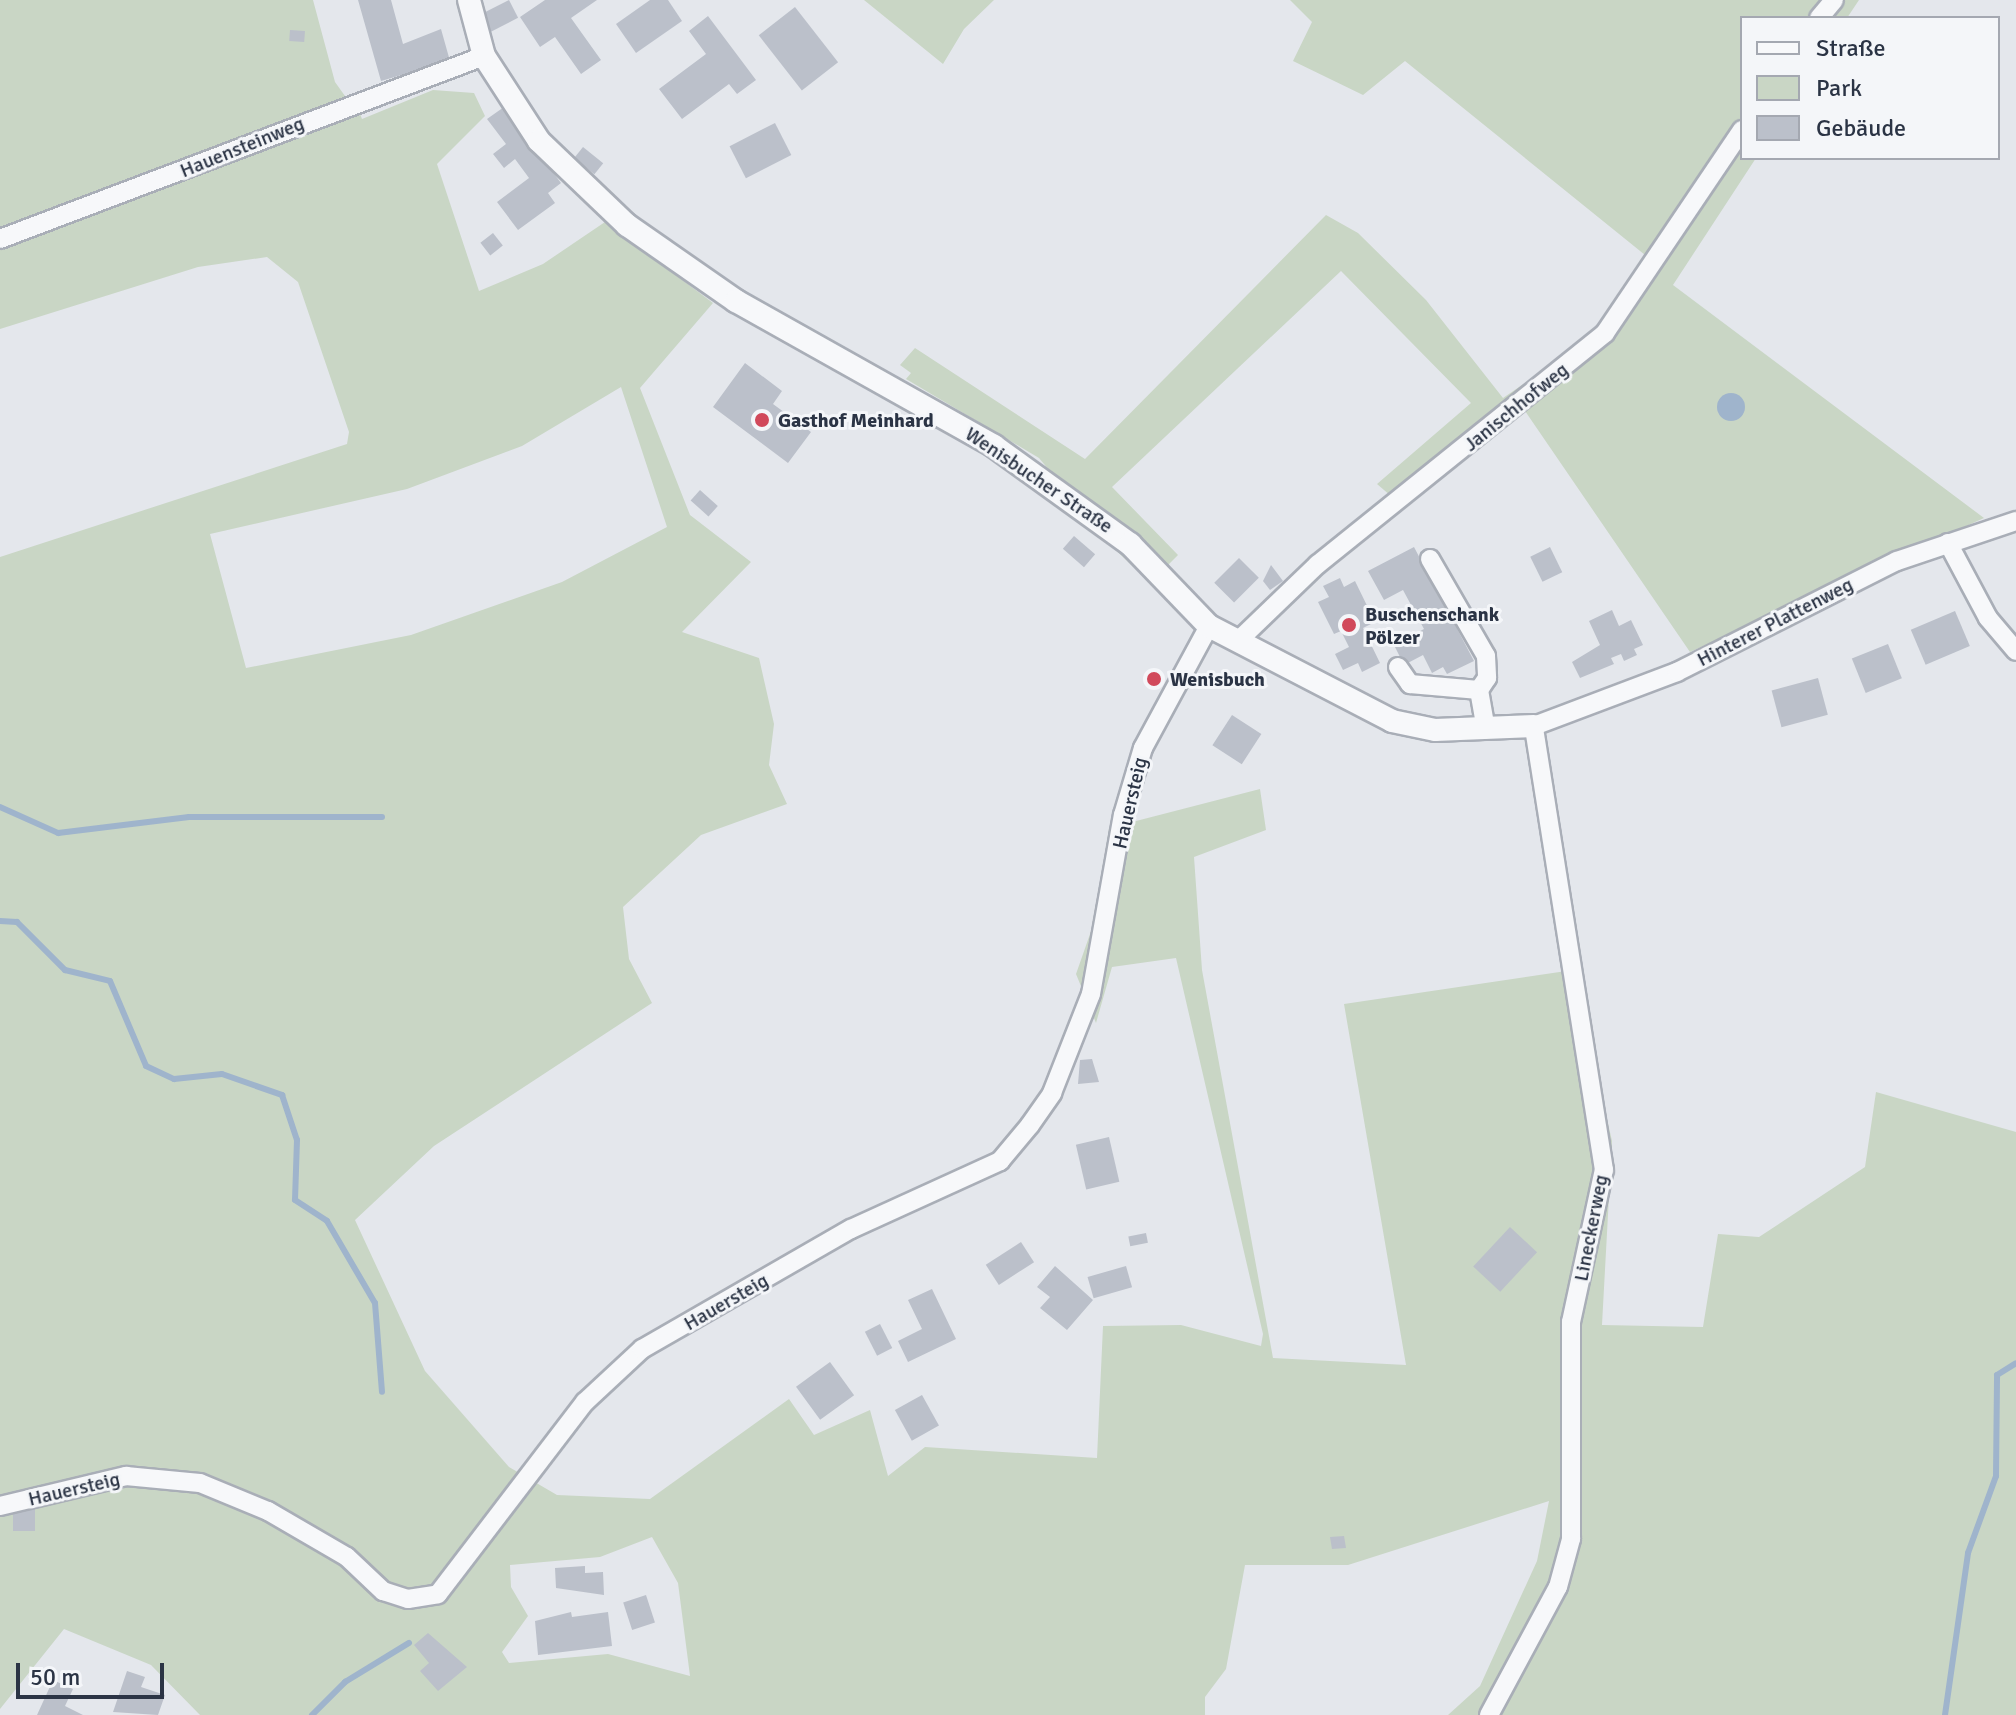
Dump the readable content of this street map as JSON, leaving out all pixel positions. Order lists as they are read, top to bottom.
{
  "streets": {
    "street": [
      "Hauensteinweg",
      "Janischhofweg",
      "Wenisbucher Straße",
      "Hinterer Plattenweg",
      "Hauersteig",
      "Lineckerweg"
    ]
  },
  "crossings": [
    ["Hauensteinweg", "Wenisbucher Straße"],
    ["Janischhofweg", "Wenisbucher Straße"],
    ["Wenisbucher Straße", "Hinterer Plattenweg"],
    ["Wenisbucher Straße", "Hauersteig"],
    ["Wenisbucher Straße", "Lineckerweg"],
    ["Hinterer Plattenweg", "Lineckerweg"]
  ],
  "places": ["Gasthof Meinhard", "Buschenschank Pölzer", "Wenisbuch"],
  "legend": ["Straße", "Park", "Gebäude"],
  "scale_bar": "50 m"
}
